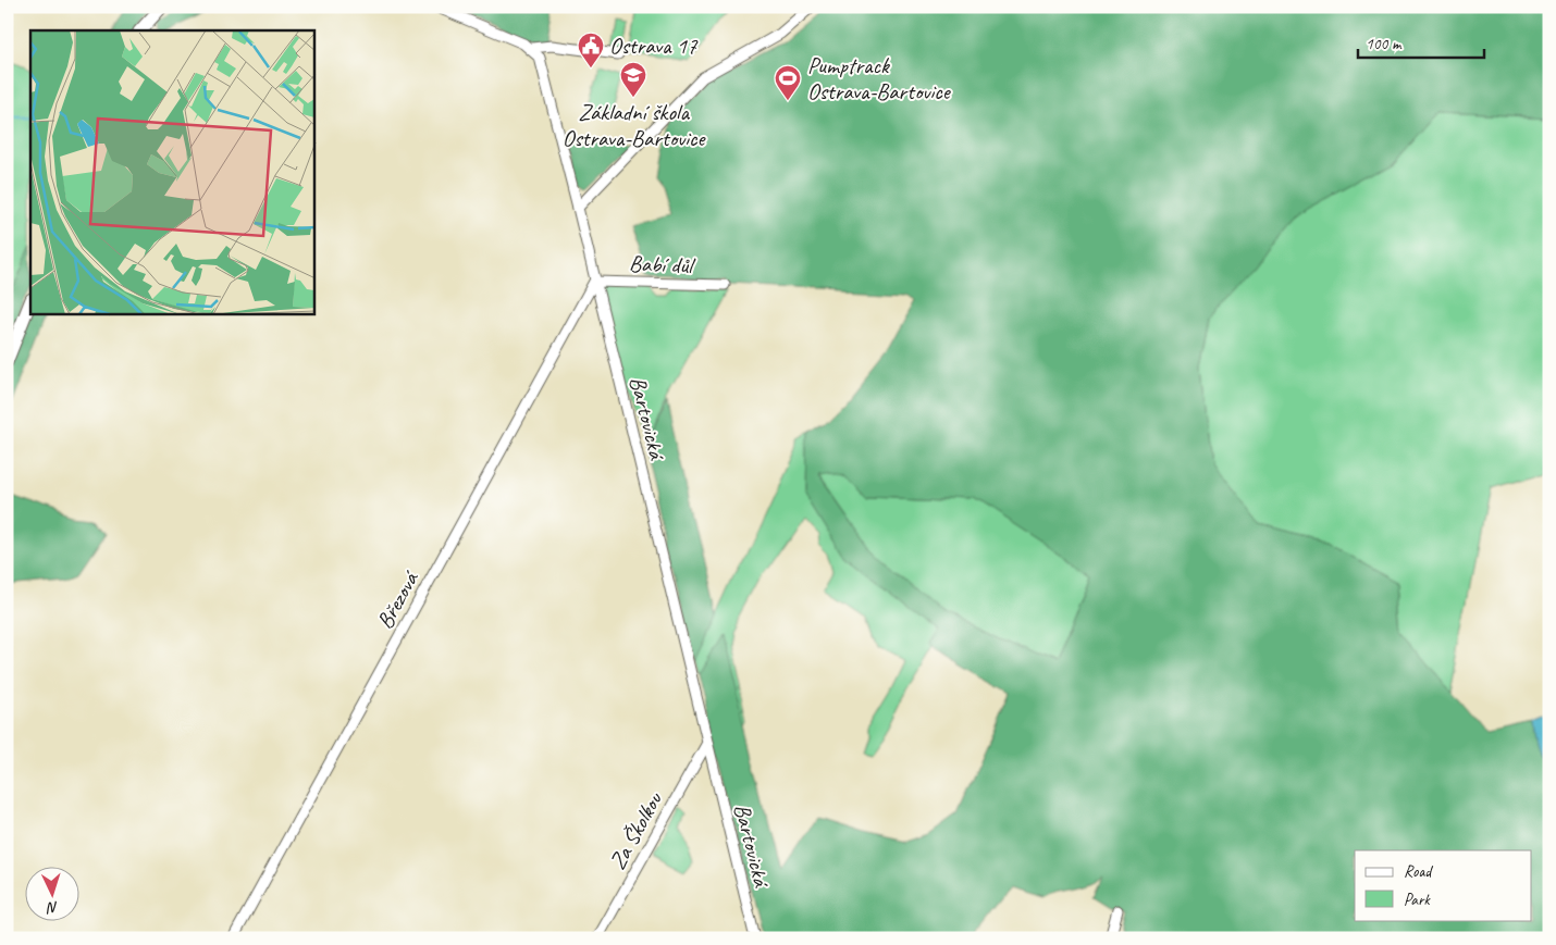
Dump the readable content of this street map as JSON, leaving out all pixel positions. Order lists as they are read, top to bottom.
{
  "streets": {
    "street": [
      "Babí důl",
      "Bartovická",
      "Březová",
      "Za Školkou"
    ]
  },
  "crossings": [
    ["Babí důl", "Bartovická"],
    ["Babí důl", "Březová"],
    ["Bartovická", "Březová"],
    ["Bartovická", "Za Školkou"]
  ],
  "places": {
    "public building": ["Ostrava 17"],
    "school or university": ["Základní škola Ostrava-Bartovice"],
    "sports": ["Pumptrack Ostrava-Bartovice"]
  },
  "legend": ["Road", "Park"],
  "scale_bar": "100 m",
  "north": "bottom"
}
